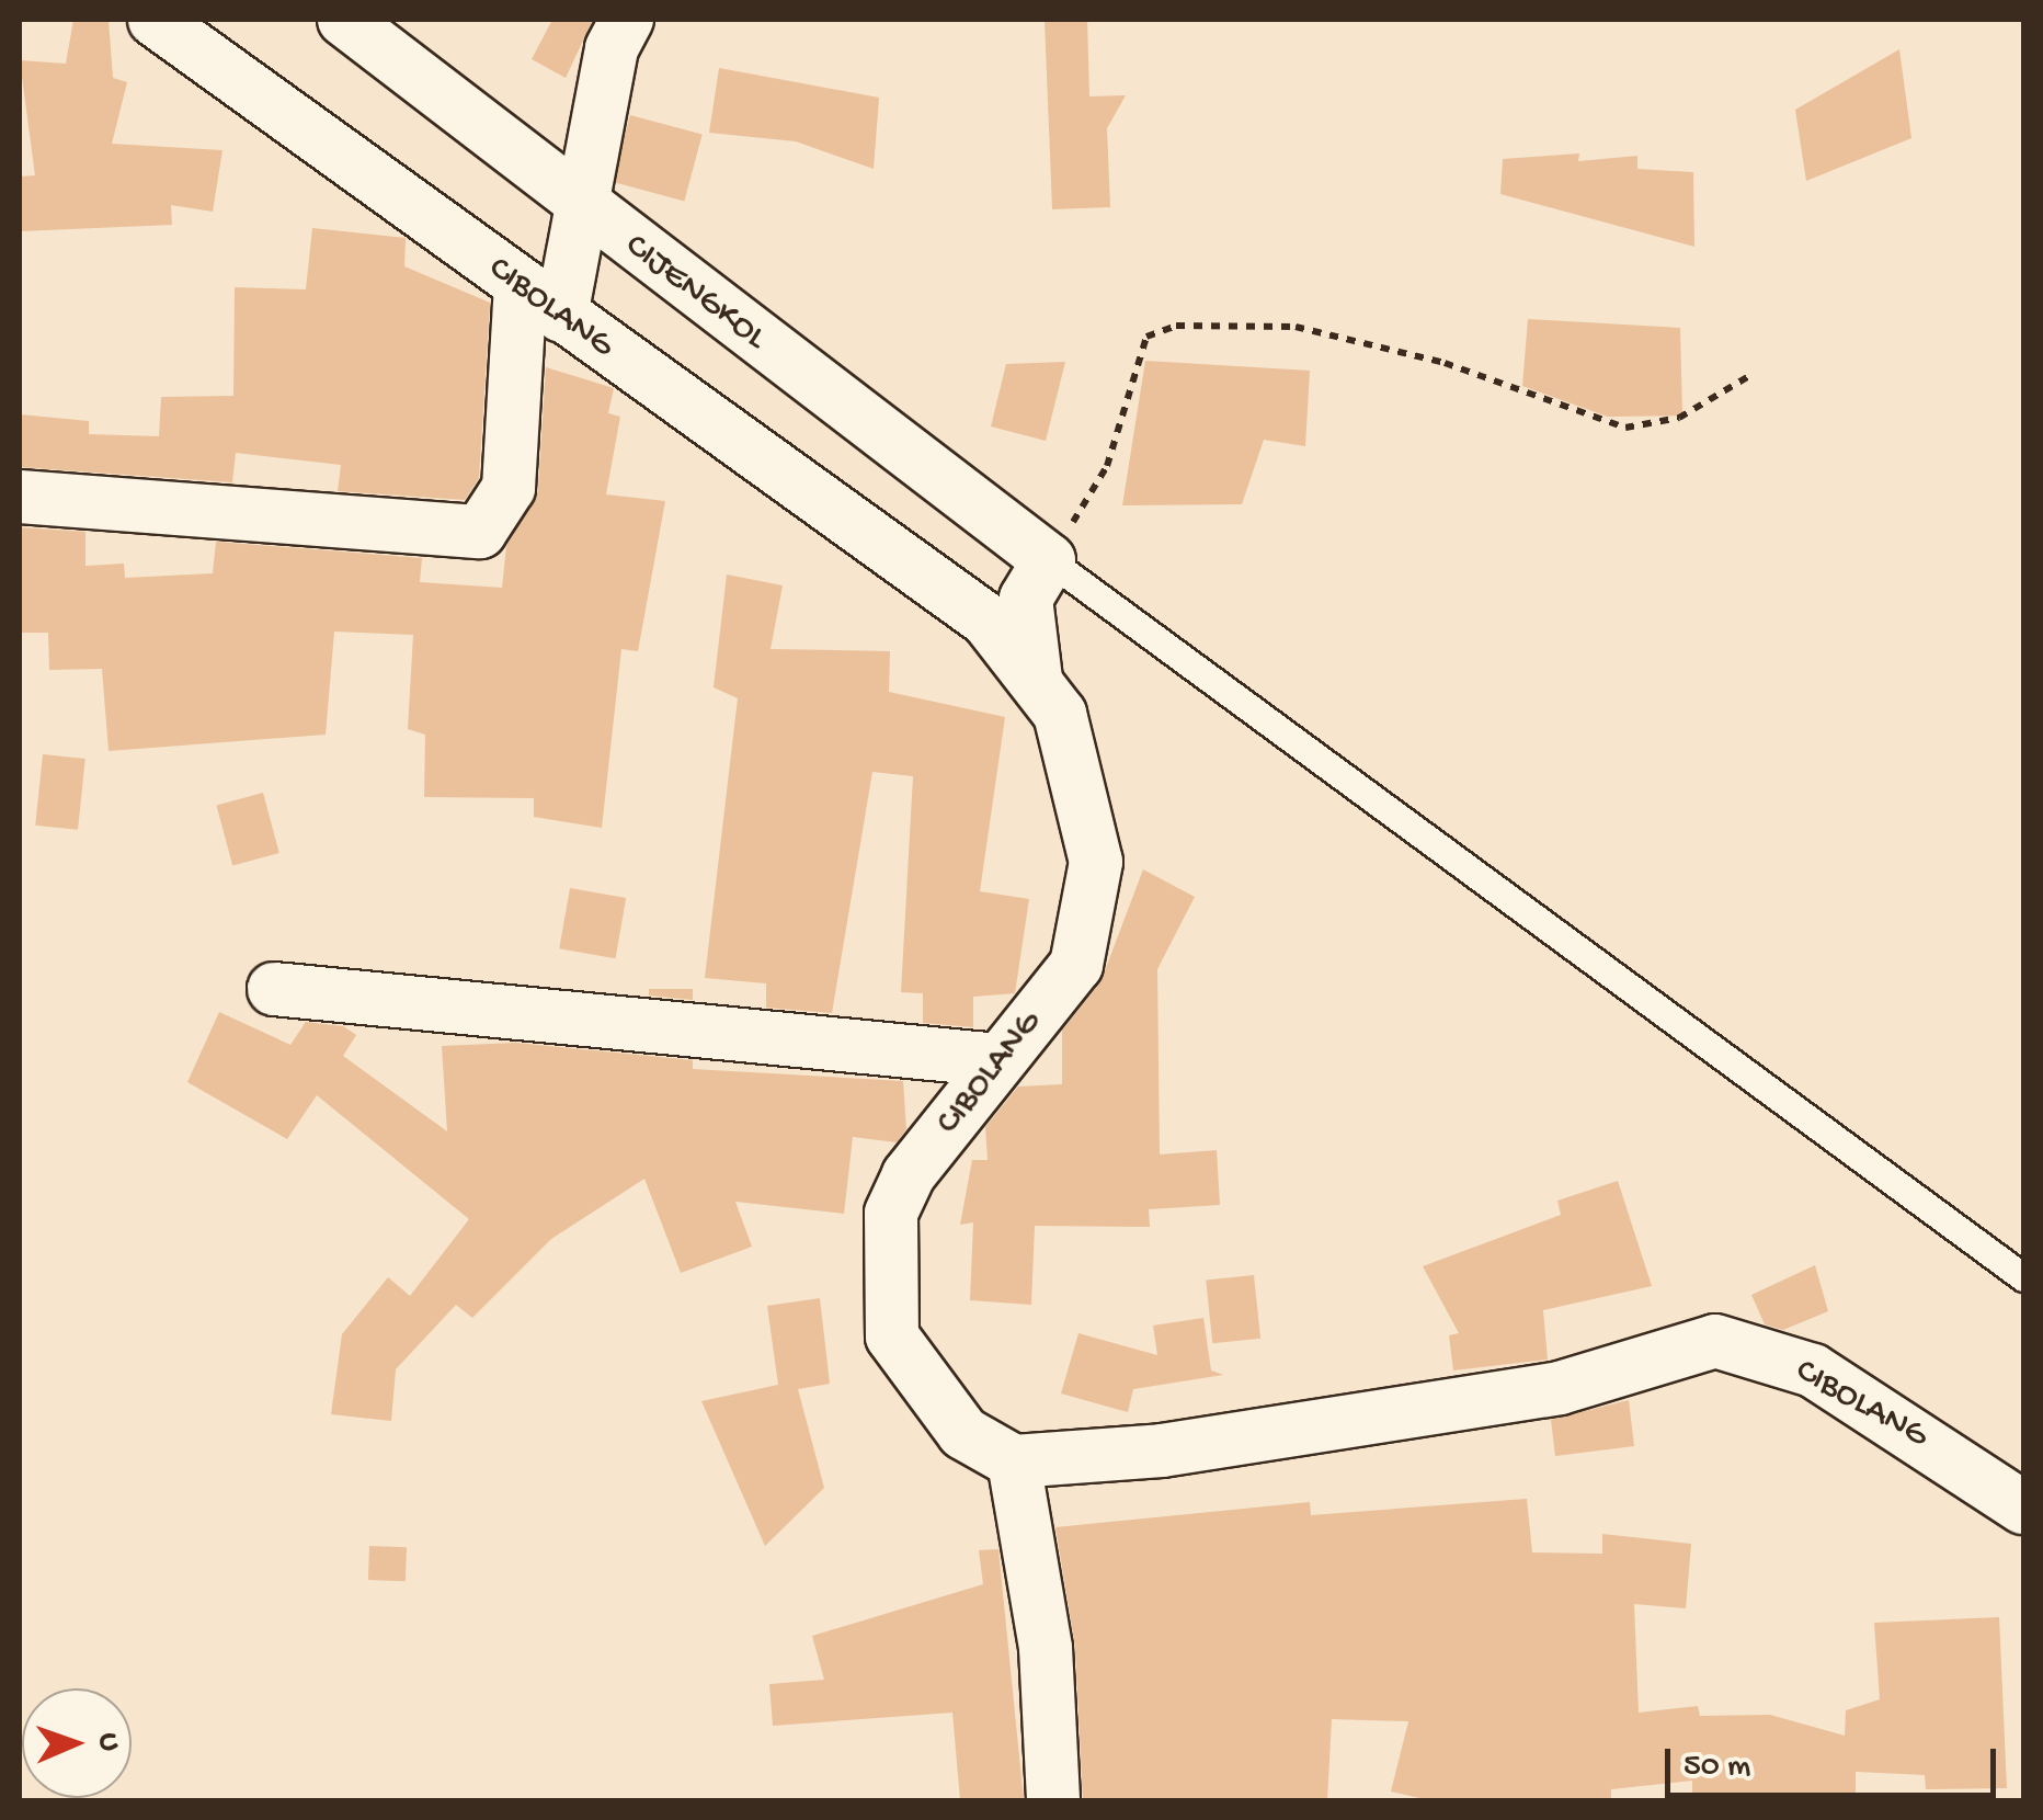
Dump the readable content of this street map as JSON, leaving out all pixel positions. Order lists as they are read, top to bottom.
{
  "streets": {
    "street": ["CIJENGKOL", "CIBOLANG"]
  },
  "scale_bar": "50 m",
  "north": "right"
}
